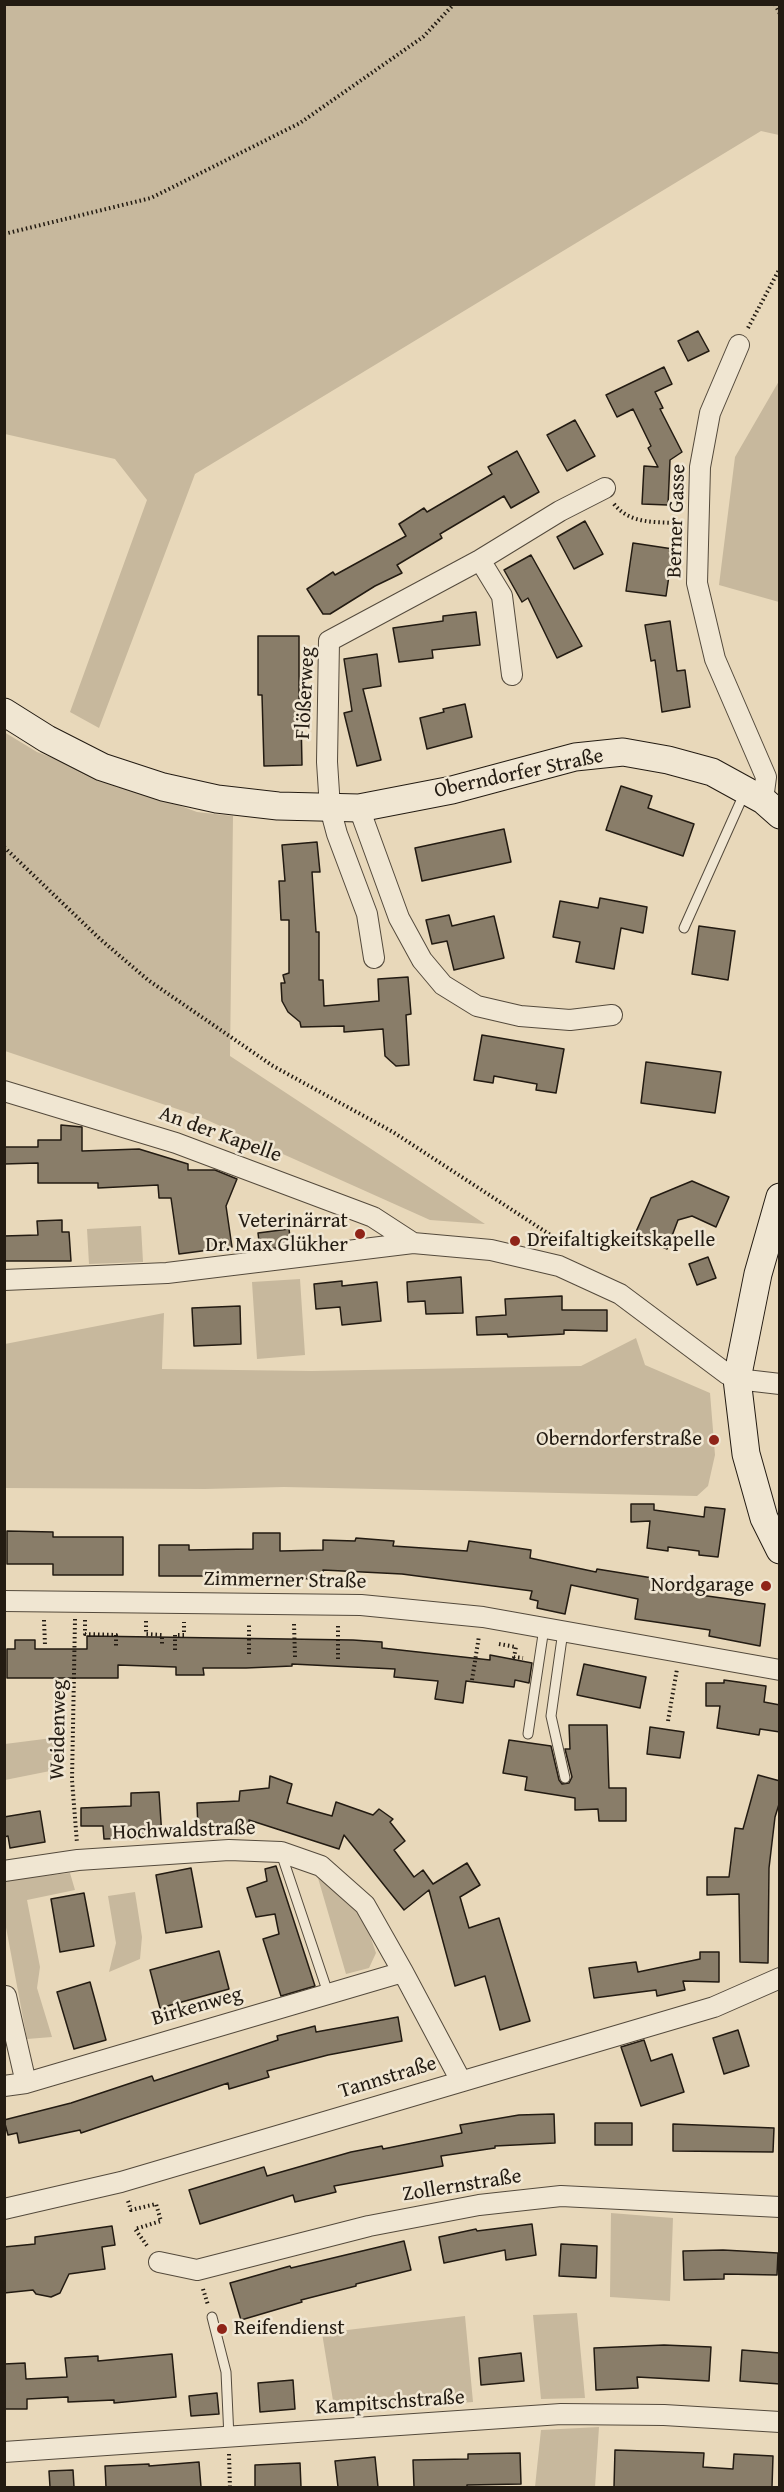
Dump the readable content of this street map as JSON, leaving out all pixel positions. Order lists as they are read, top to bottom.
{
  "streets": {
    "street": [
      "Berner Gasse",
      "Flößerweg",
      "Oberndorfer Straße",
      "An der Kapelle",
      "Zimmerner Straße",
      "Hochwaldstraße",
      "Birkenweg",
      "Tannstraße",
      "Zollernstraße",
      "Kampitschstraße"
    ],
    "path": ["Weidenweg"]
  },
  "crossings": [
    ["Berner Gasse", "Oberndorfer Straße"],
    ["Flößerweg", "Oberndorfer Straße"],
    ["Zimmerner Straße", "Weidenweg"],
    ["Weidenweg", "Hochwaldstraße"],
    ["Hochwaldstraße", "Birkenweg"],
    ["Hochwaldstraße", "Tannstraße"]
  ],
  "places": [
    "Veterinärrat Dr. Max Glükher",
    "Dreifaltigkeitskapelle",
    "Oberndorferstraße",
    "Nordgarage",
    "Reifendienst"
  ]
}
